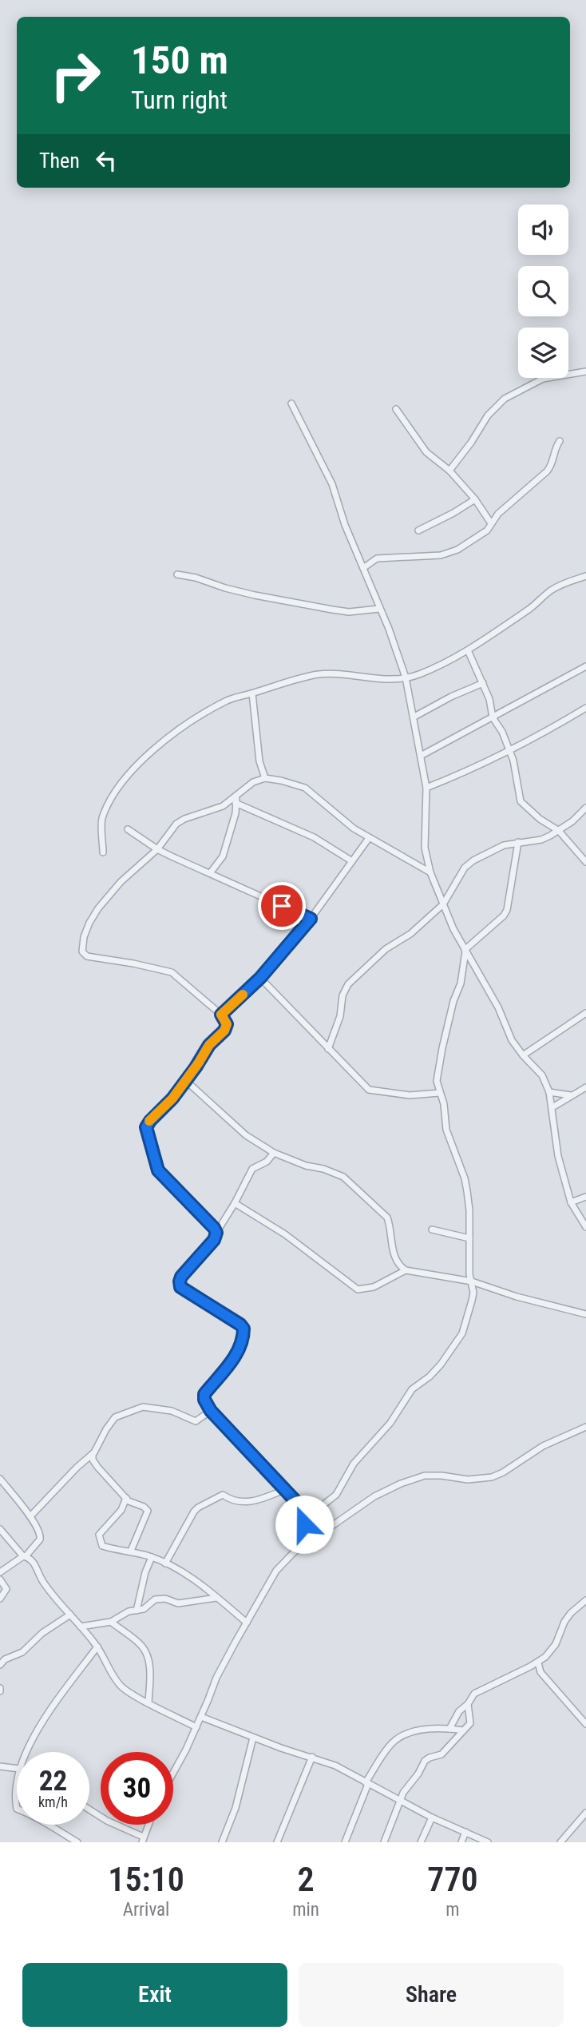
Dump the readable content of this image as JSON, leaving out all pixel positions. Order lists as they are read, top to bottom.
{
  "page": {
    "turn": ["150 m", "Turn right"],
    "then": "Then",
    "speed": "22 km/h",
    "limit": "30",
    "eta": [
      "15:10",
      "Arrival",
      "2",
      "min",
      "770",
      "m"
    ],
    "buttons": ["Exit", "Share"]
  }
}
